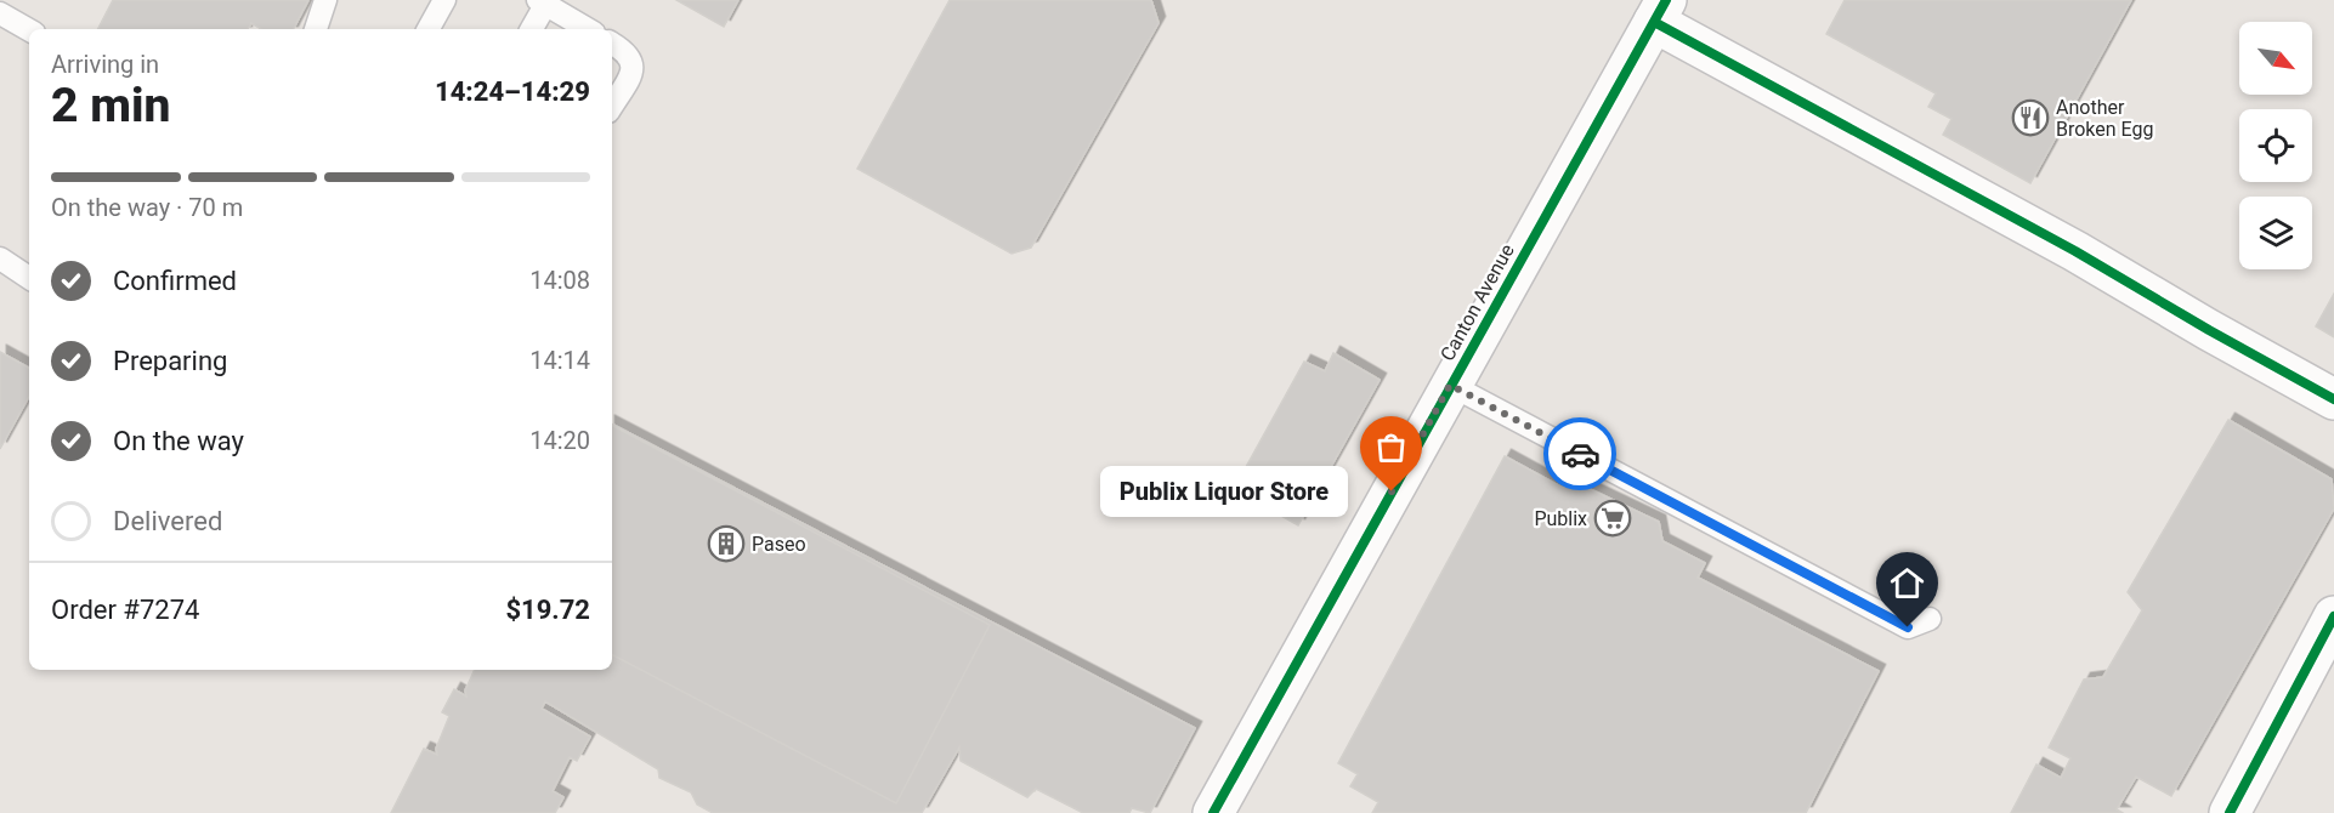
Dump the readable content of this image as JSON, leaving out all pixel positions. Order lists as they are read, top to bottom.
{
  "streets": {
    "street": ["Canton Avenue"]
  },
  "places": {
    "restaurant": ["Another Broken Egg"],
    "other": ["Publix Liquor Store"],
    "supermarket": ["Publix"],
    "building": ["Paseo"]
  },
  "north": "bottom right",
  "page": {
    "heading": ["2 min", "Arriving in", "14:24–14:29"],
    "panel": ["Order #7274", "$19.72"],
    "bar": "On the way · 70 m",
    "list": [
      ["Confirmed", "14:08"],
      ["Preparing", "14:14"],
      ["On the way", "14:20"],
      "Delivered"
    ],
    "bubble": "Publix Liquor Store"
  }
}
